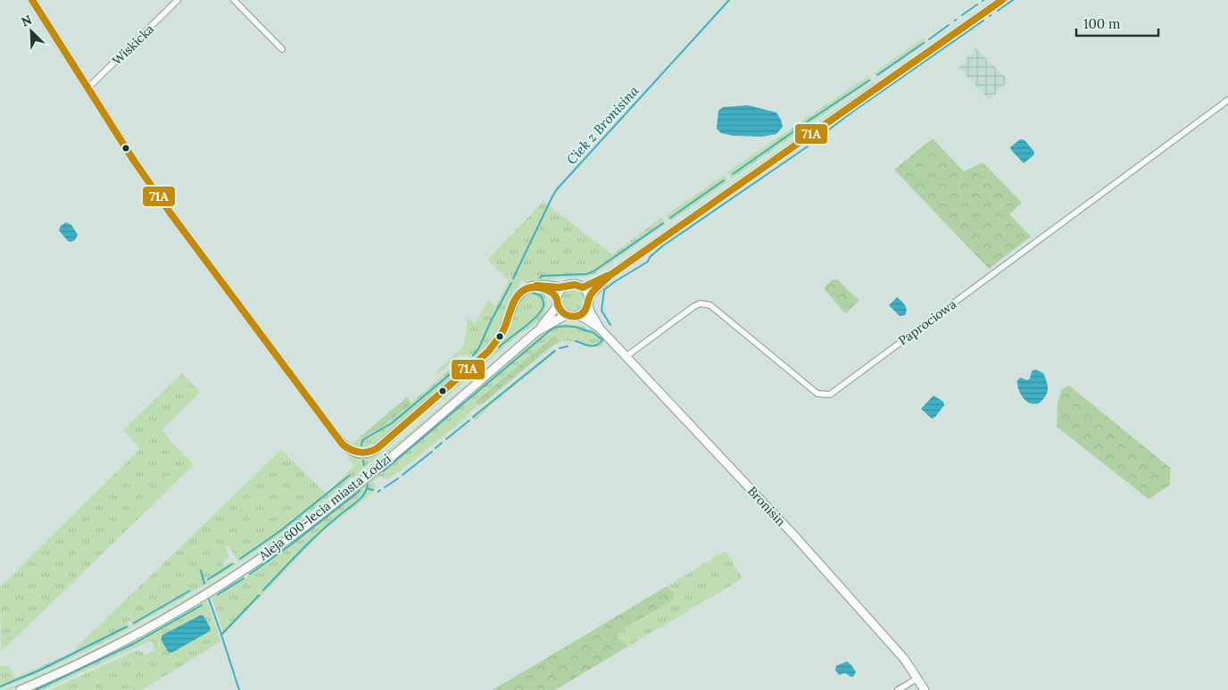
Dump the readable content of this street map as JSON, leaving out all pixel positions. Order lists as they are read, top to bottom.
{
  "streets": {
    "street": [
      "Wiskicka",
      "Paprociowa",
      "Bronisin",
      "Aleja 600-lecia miasta Łodzi"
    ]
  },
  "crossings": [
    ["Paprociowa", "Bronisin"],
    ["Bronisin", "Aleja 600-lecia miasta Łodzi"]
  ],
  "water": ["Ciek z Bronisina"],
  "lines": ["transit line 71A"],
  "scale_bar": "100 m",
  "north": "top left"
}
